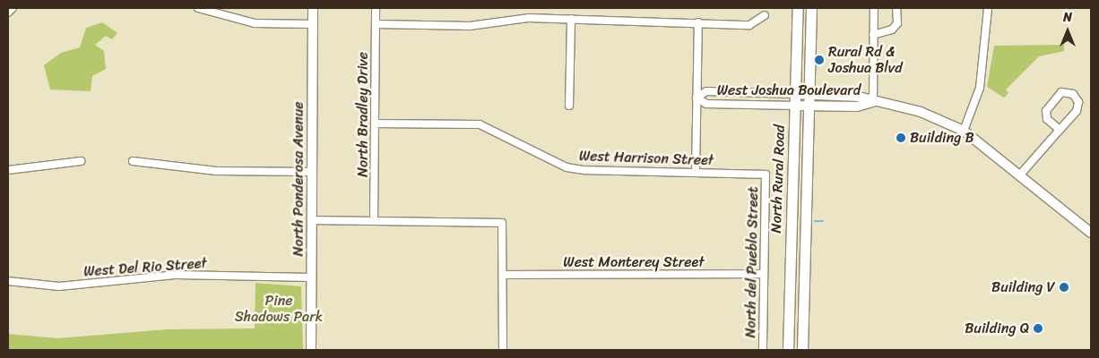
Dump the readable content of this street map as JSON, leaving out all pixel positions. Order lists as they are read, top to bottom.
{
  "streets": {
    "main road": ["North Rural Road"],
    "street": [
      "West Joshua Boulevard",
      "North Bradley Drive",
      "West Harrison Street",
      "North Ponderosa Avenue",
      "West Monterey Street",
      "North del Pueblo Street",
      "West Del Rio Street"
    ]
  },
  "crossings": [
    ["West Joshua Boulevard", "North Rural Road"],
    ["North Bradley Drive", "West Harrison Street"],
    ["West Harrison Street", "North del Pueblo Street"],
    ["North Ponderosa Avenue", "West Del Rio Street"],
    ["West Monterey Street", "North del Pueblo Street"]
  ],
  "parks": ["Pine Shadows Park"],
  "places": [
    "Rural Rd & Joshua Blvd",
    "Building B",
    "Building V",
    "Building Q"
  ],
  "north": "top"
}
